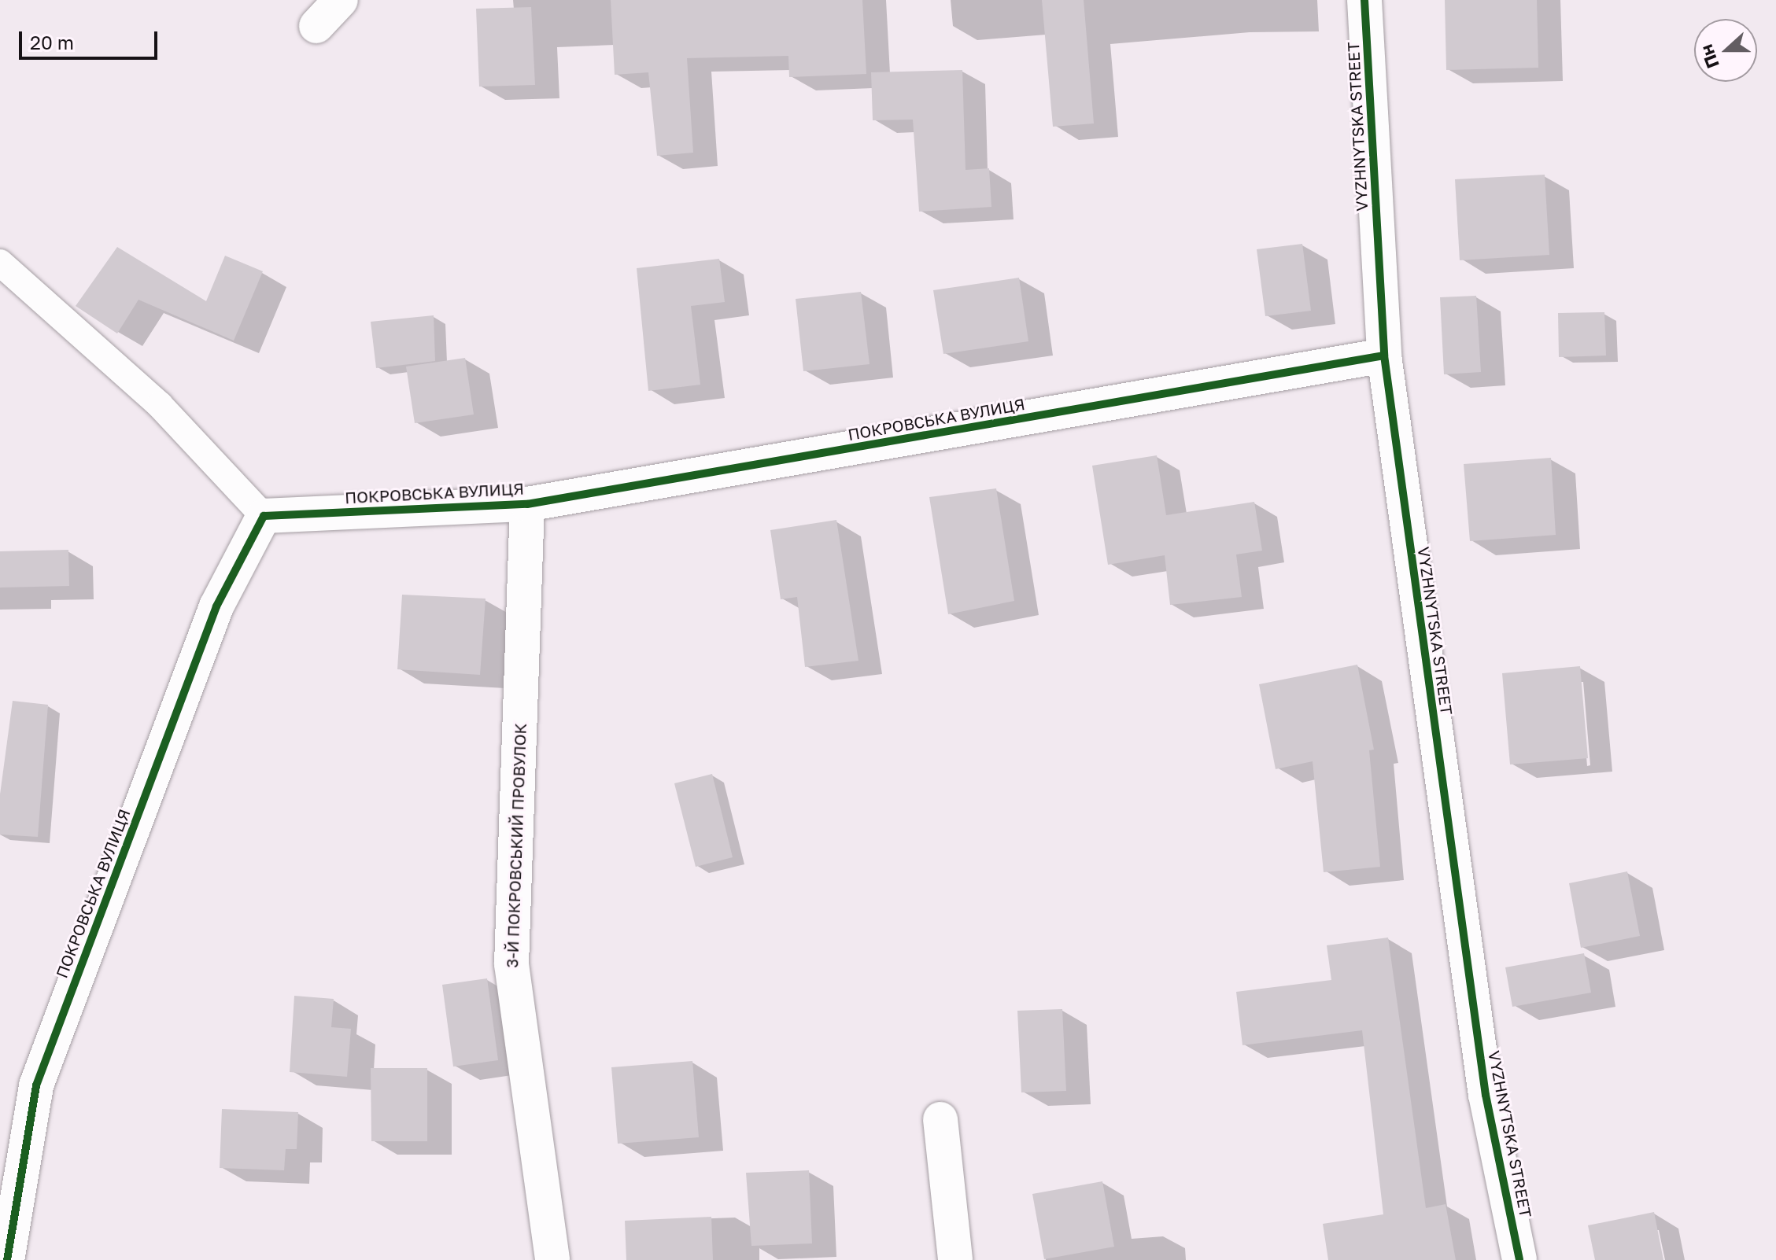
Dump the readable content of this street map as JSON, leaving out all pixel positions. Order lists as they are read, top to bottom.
{
  "streets": {
    "street": ["VYZHNYTSKA STREET", "ПОКРОВСЬКА ВУЛИЦЯ", "3-Й ПОКРОВСЬКИЙ ПРОВУЛОК"]
  },
  "crossings": [
    ["VYZHNYTSKA STREET", "ПОКРОВСЬКА ВУЛИЦЯ"],
    ["ПОКРОВСЬКА ВУЛИЦЯ", "3-Й ПОКРОВСЬКИЙ ПРОВУЛОК"]
  ],
  "scale_bar": "20 m",
  "north": "left"
}
